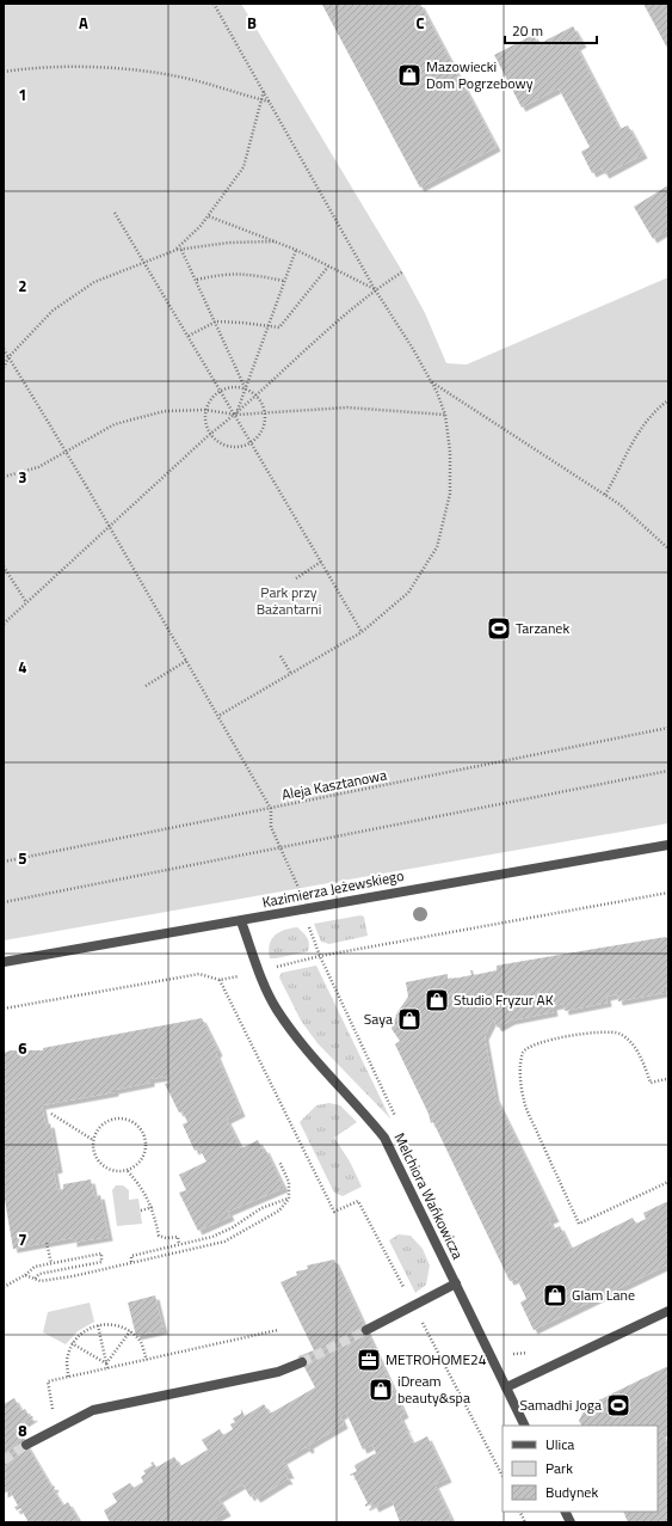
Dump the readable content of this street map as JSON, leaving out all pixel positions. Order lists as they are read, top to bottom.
{
  "streets": {
    "street": ["Kazimierza Jeżewskiego", "Melchiora Wańkowicza"],
    "path": ["Aleja Kasztanowa"]
  },
  "crossings": [
    ["Kazimierza Jeżewskiego", "Melchiora Wańkowicza"]
  ],
  "parks": ["Park przy Bażantarni"],
  "places": {
    "shop": [
      "Mazowiecki Dom Pogrzebowy",
      "Studio Fryzur AK",
      "Saya",
      "Glam Lane",
      "iDream beauty&spa"
    ],
    "sports": ["Tarzanek", "Samadhi Joga"],
    "office": ["METROHOME24"]
  },
  "legend": ["Ulica", "Park", "Budynek"],
  "scale_bar": "20 m",
  "grid": {
    "columns": ["A", "B", "C"],
    "rows": [
      "1",
      "2",
      "3",
      "4",
      "5",
      "6",
      "7",
      "8"
    ]
  }
}
